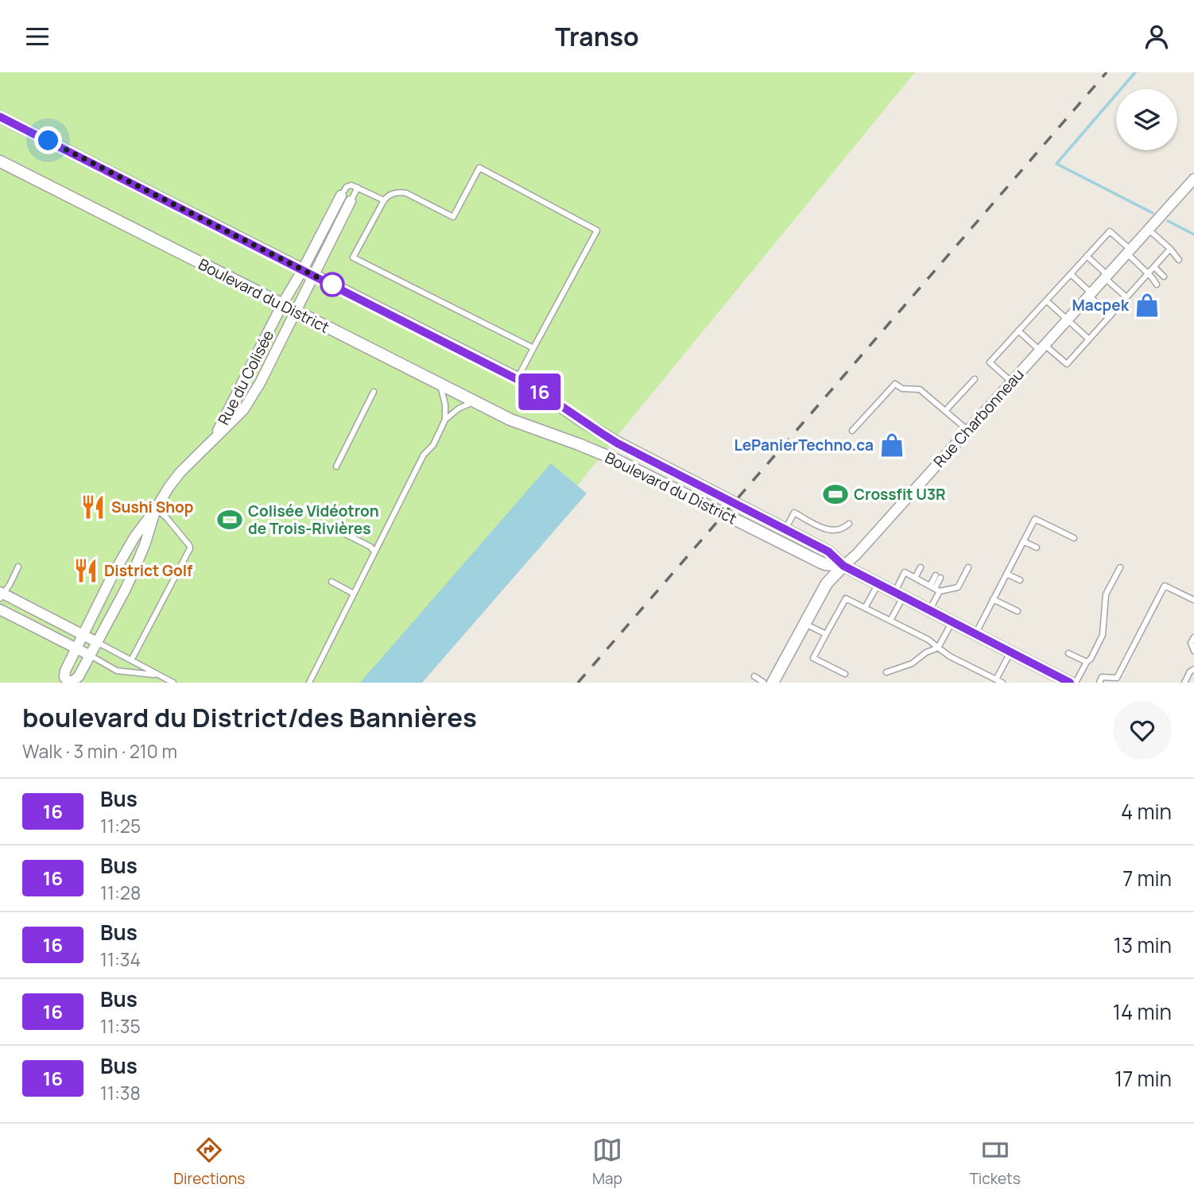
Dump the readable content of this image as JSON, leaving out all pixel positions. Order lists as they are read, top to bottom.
{
  "streets": {
    "street": ["Boulevard du District", "Rue du Colisée", "Rue Charbonneau"]
  },
  "crossings": [
    ["Boulevard du District", "Rue du Colisée"],
    ["Boulevard du District", "Rue Charbonneau"]
  ],
  "places": {
    "shop": ["Macpek", "LePanierTechno.ca"],
    "sports": ["Crossfit U3R", "Colisée Vidéotron de Trois-Rivières"],
    "restaurant": ["Sushi Shop", "District Golf"]
  },
  "lines": ["bus line 16"],
  "page": {
    "header": "Transo",
    "on_map": "16",
    "heading": ["boulevard du District/des Bannières", "Walk · 3 min · 210 m"],
    "list": [
      {
        "mark": "16",
        "name": "Bus",
        "note": "11:25",
        "value": "4 min"
      },
      {
        "mark": "16",
        "name": "Bus",
        "note": "11:28",
        "value": "7 min"
      },
      {
        "mark": "16",
        "name": "Bus",
        "note": "11:34",
        "value": "13 min"
      },
      {
        "mark": "16",
        "name": "Bus",
        "note": "11:35",
        "value": "14 min"
      },
      {
        "mark": "16",
        "name": "Bus",
        "note": "11:38",
        "value": "17 min"
      }
    ],
    "tabs": ["Directions", "Map", "Tickets"]
  }
}
